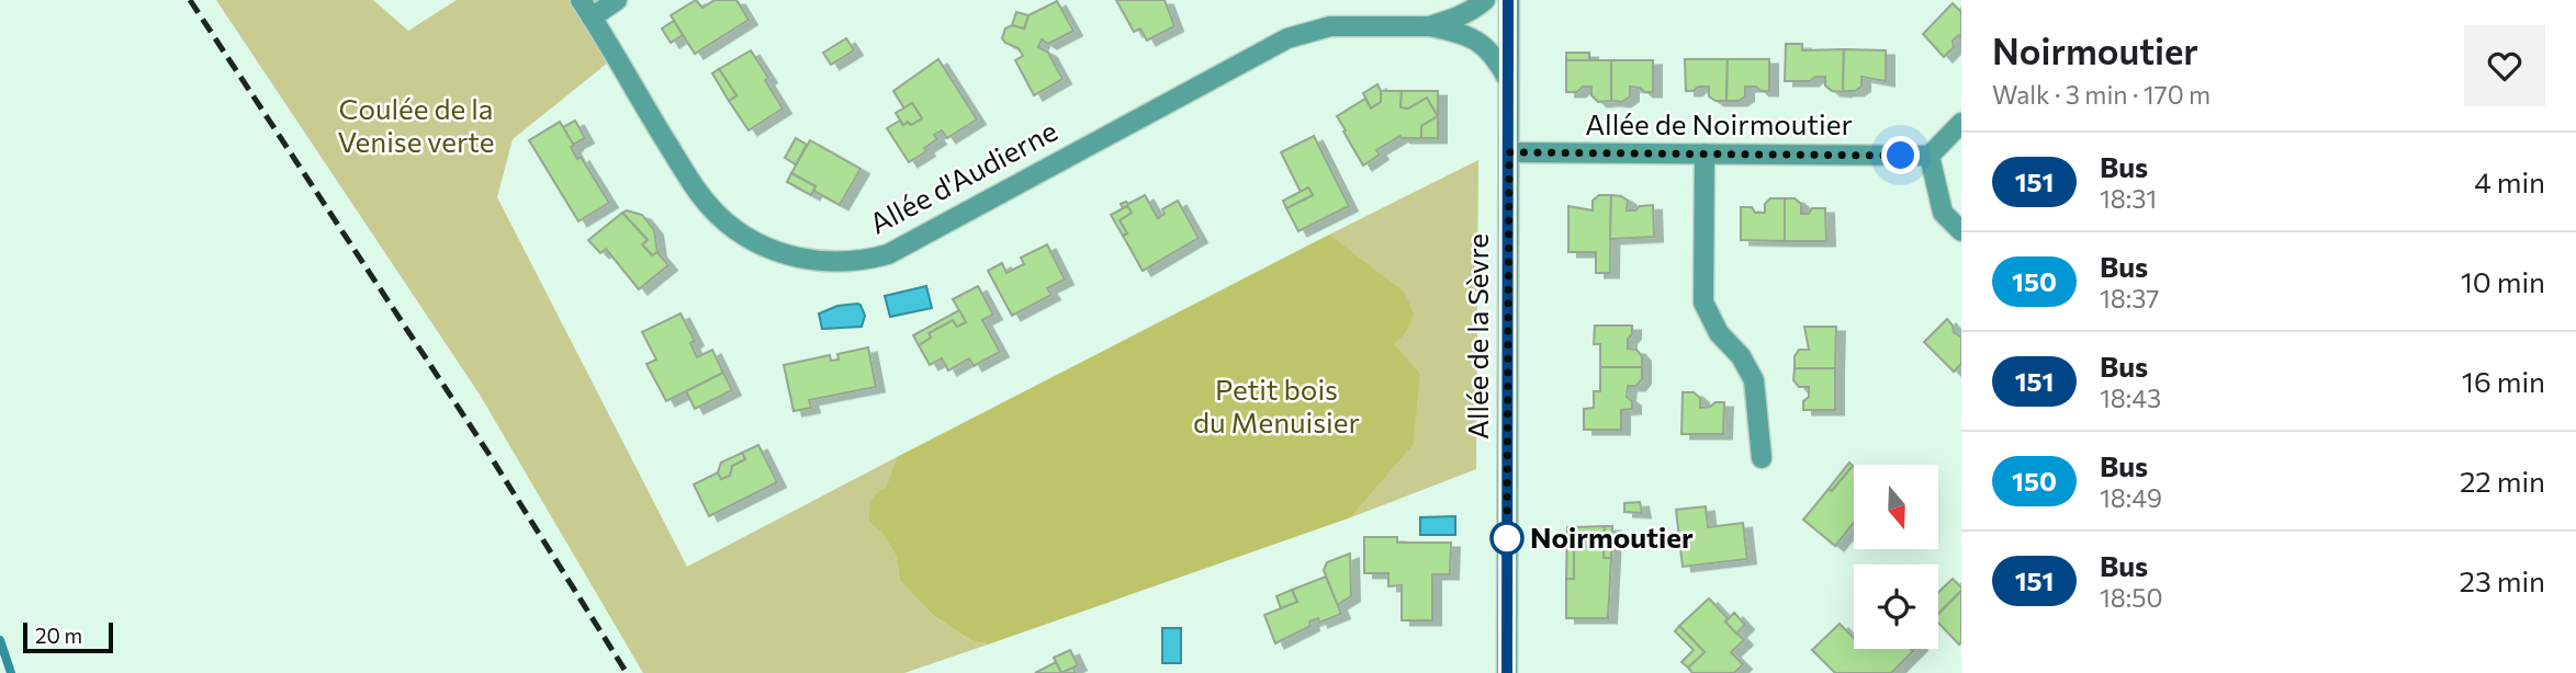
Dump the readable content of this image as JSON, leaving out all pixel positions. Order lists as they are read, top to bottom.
{
  "streets": {
    "street": ["Allée de Noirmoutier", "Allée d'Audierne", "Allée de la Sèvre"]
  },
  "crossings": [
    ["Allée de Noirmoutier", "Allée de la Sèvre"],
    ["Allée d'Audierne", "Allée de la Sèvre"]
  ],
  "parks": ["Coulée de la Venise verte", "Petit bois du Menuisier"],
  "places": ["Noirmoutier"],
  "lines": ["bus line 151"],
  "scale_bar": "20 m",
  "north": "bottom",
  "page": {
    "heading": ["Noirmoutier", "Walk · 3 min · 170 m"],
    "list": [
      {
        "mark": "151",
        "name": "Bus",
        "note": "18:31",
        "value": "4 min"
      },
      {
        "mark": "150",
        "name": "Bus",
        "note": "18:37",
        "value": "10 min"
      },
      {
        "mark": "151",
        "name": "Bus",
        "note": "18:43",
        "value": "16 min"
      },
      {
        "mark": "150",
        "name": "Bus",
        "note": "18:49",
        "value": "22 min"
      },
      {
        "mark": "151",
        "name": "Bus",
        "note": "18:50",
        "value": "23 min"
      }
    ],
    "scale": "20 m"
  }
}
